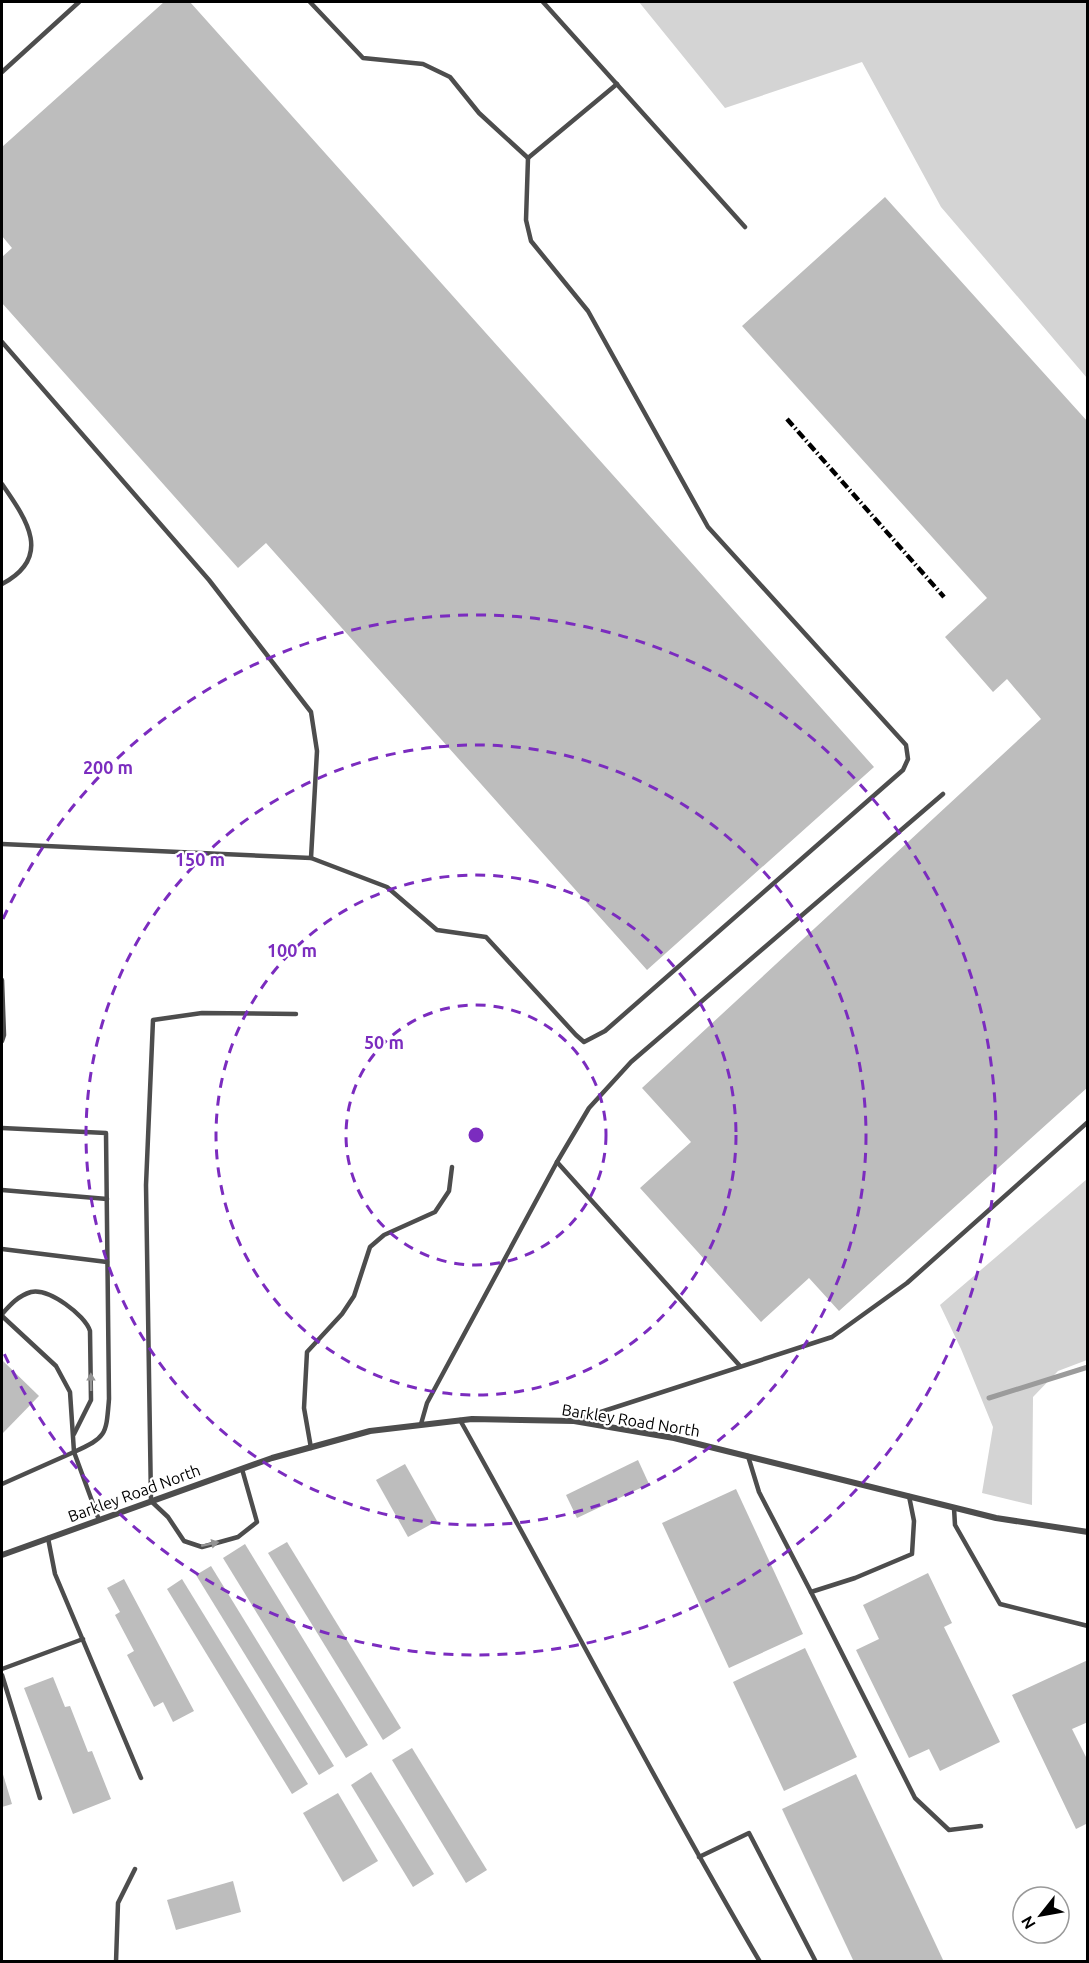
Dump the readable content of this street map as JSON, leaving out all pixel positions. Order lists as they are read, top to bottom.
{
  "streets": {
    "street": ["Barkley Road North"]
  },
  "north": "bottom left",
  "rings": [
    "200 m",
    "150 m",
    "100 m",
    "50 m"
  ]
}
